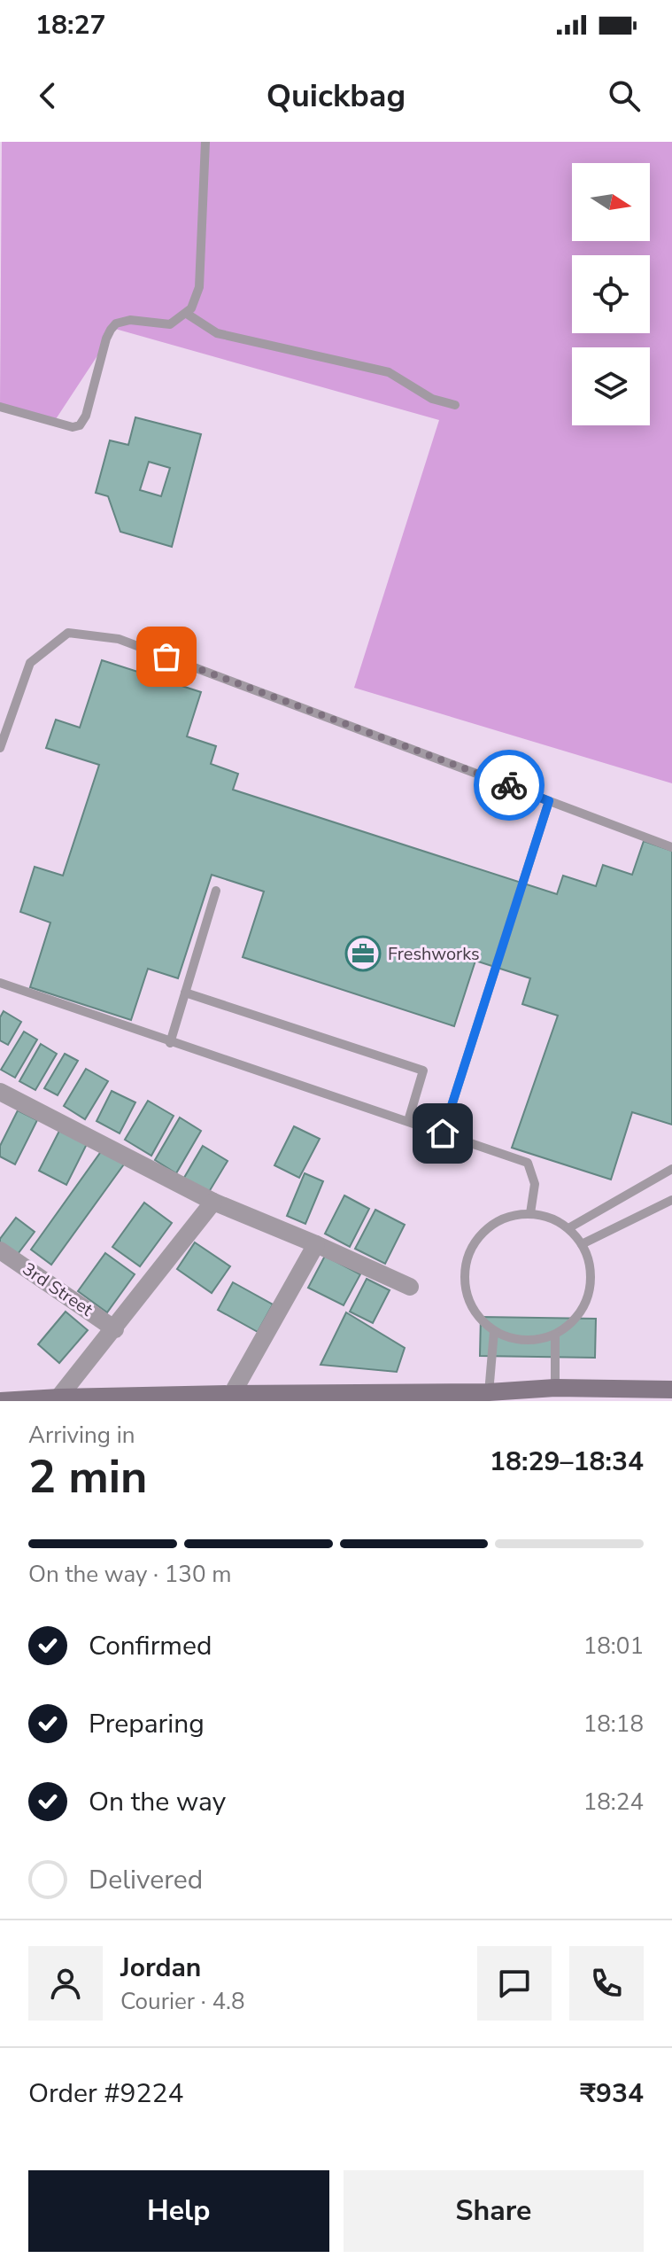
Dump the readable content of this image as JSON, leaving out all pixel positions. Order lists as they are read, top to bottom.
{
  "streets": {
    "street": ["3rd Street"]
  },
  "places": {
    "office": ["Freshworks"]
  },
  "north": "right",
  "page": {
    "status": "18:27",
    "header": "Quickbag",
    "heading": ["2 min", "Arriving in", "18:29–18:34"],
    "panel": [
      "Jordan",
      "Courier · 4.8",
      "Order #9224",
      "₹934"
    ],
    "bar": "On the way · 130 m",
    "list": [
      ["Confirmed", "18:01"],
      ["Preparing", "18:18"],
      ["On the way", "18:24"],
      "Delivered"
    ],
    "buttons": ["Help", "Share"]
  }
}
